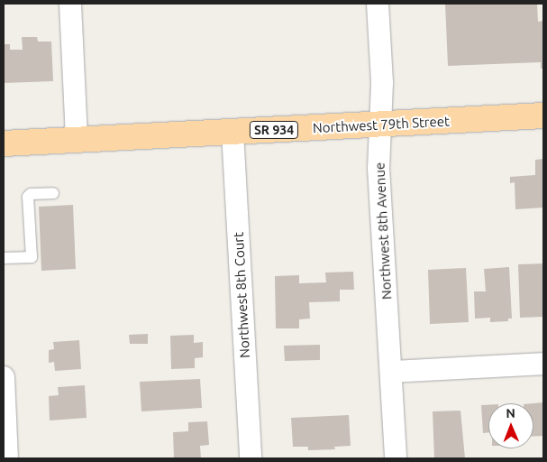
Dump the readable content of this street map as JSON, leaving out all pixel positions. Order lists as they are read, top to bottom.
{
  "streets": {
    "main road": ["Northwest 79th Street", "SR 934"],
    "street": ["Northwest 8th Avenue", "Northwest 8th Court"]
  },
  "crossings": [
    ["Northwest 79th Street", "Northwest 8th Avenue"],
    ["Northwest 79th Street", "Northwest 8th Court"]
  ],
  "north": "top"
}
